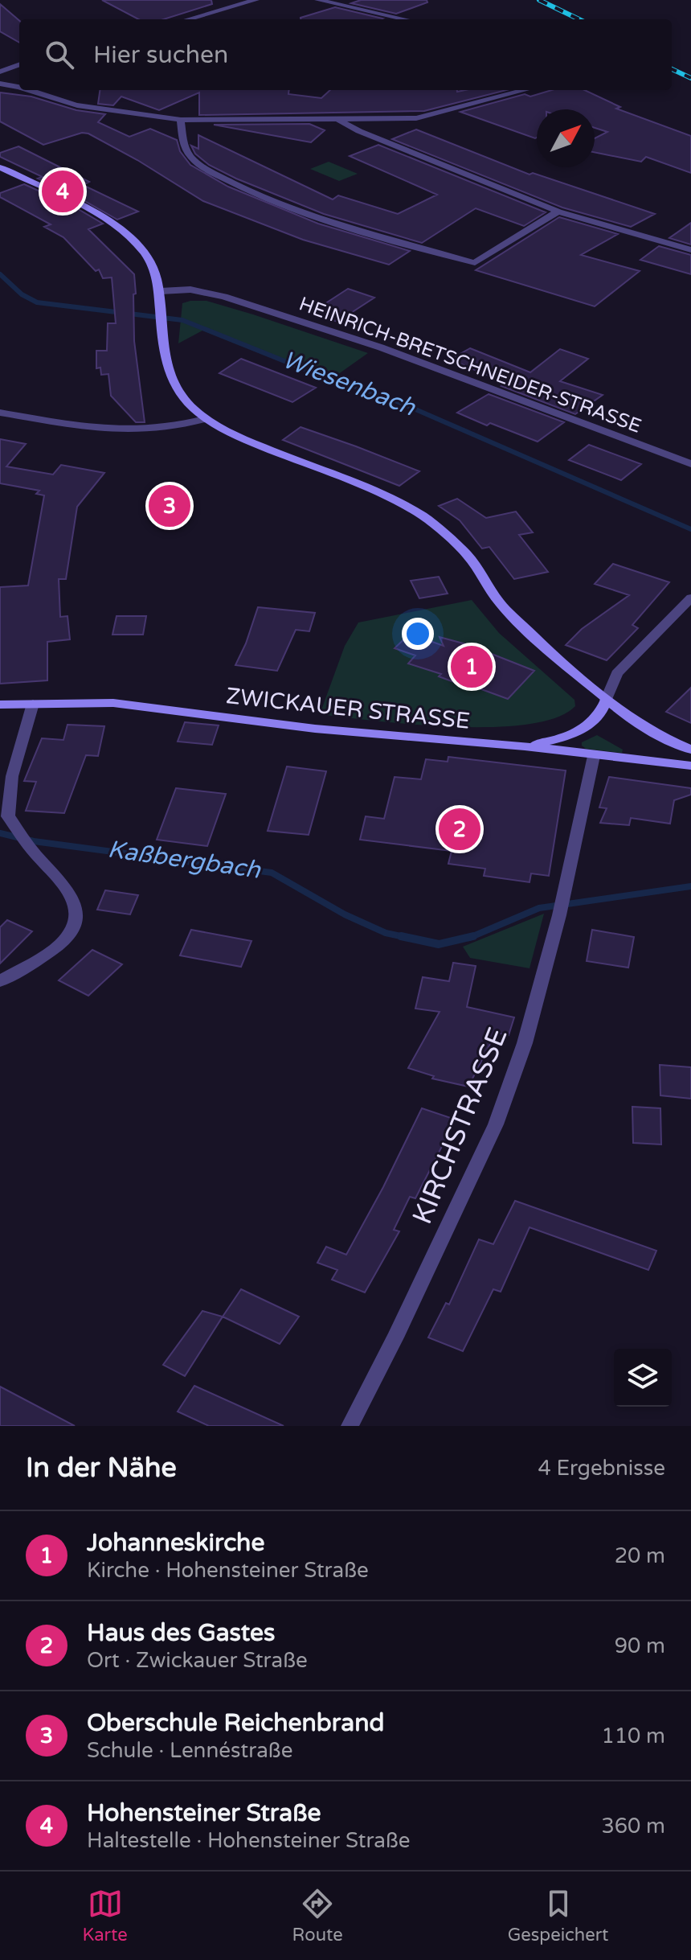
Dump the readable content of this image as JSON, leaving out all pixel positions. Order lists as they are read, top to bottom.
{
  "streets": {
    "main road": ["ZWICKAUER STRASSE"],
    "street": ["HEINRICH-BRETSCHNEIDER-STRASSE", "KIRCHSTRASSE"]
  },
  "crossings": [
    ["ZWICKAUER STRASSE", "KIRCHSTRASSE"]
  ],
  "water": ["Wiesenbach", "Kaßbergbach"],
  "north": "top right",
  "page": {
    "search": "Hier suchen",
    "pins": [
      "4",
      "3",
      "1",
      "2"
    ],
    "heading": ["In der Nähe", "4 Ergebnisse"],
    "list": [
      {
        "mark": "1",
        "name": "Johanneskirche",
        "note": "Kirche · Hohensteiner Straße",
        "value": "20 m"
      },
      {
        "mark": "2",
        "name": "Haus des Gastes",
        "note": "Ort · Zwickauer Straße",
        "value": "90 m"
      },
      {
        "mark": "3",
        "name": "Oberschule Reichenbrand",
        "note": "Schule · Lennéstraße",
        "value": "110 m"
      },
      {
        "mark": "4",
        "name": "Hohensteiner Straße",
        "note": "Haltestelle · Hohensteiner Straße",
        "value": "360 m"
      }
    ],
    "nav": ["Karte", "Route", "Gespeichert"]
  }
}
